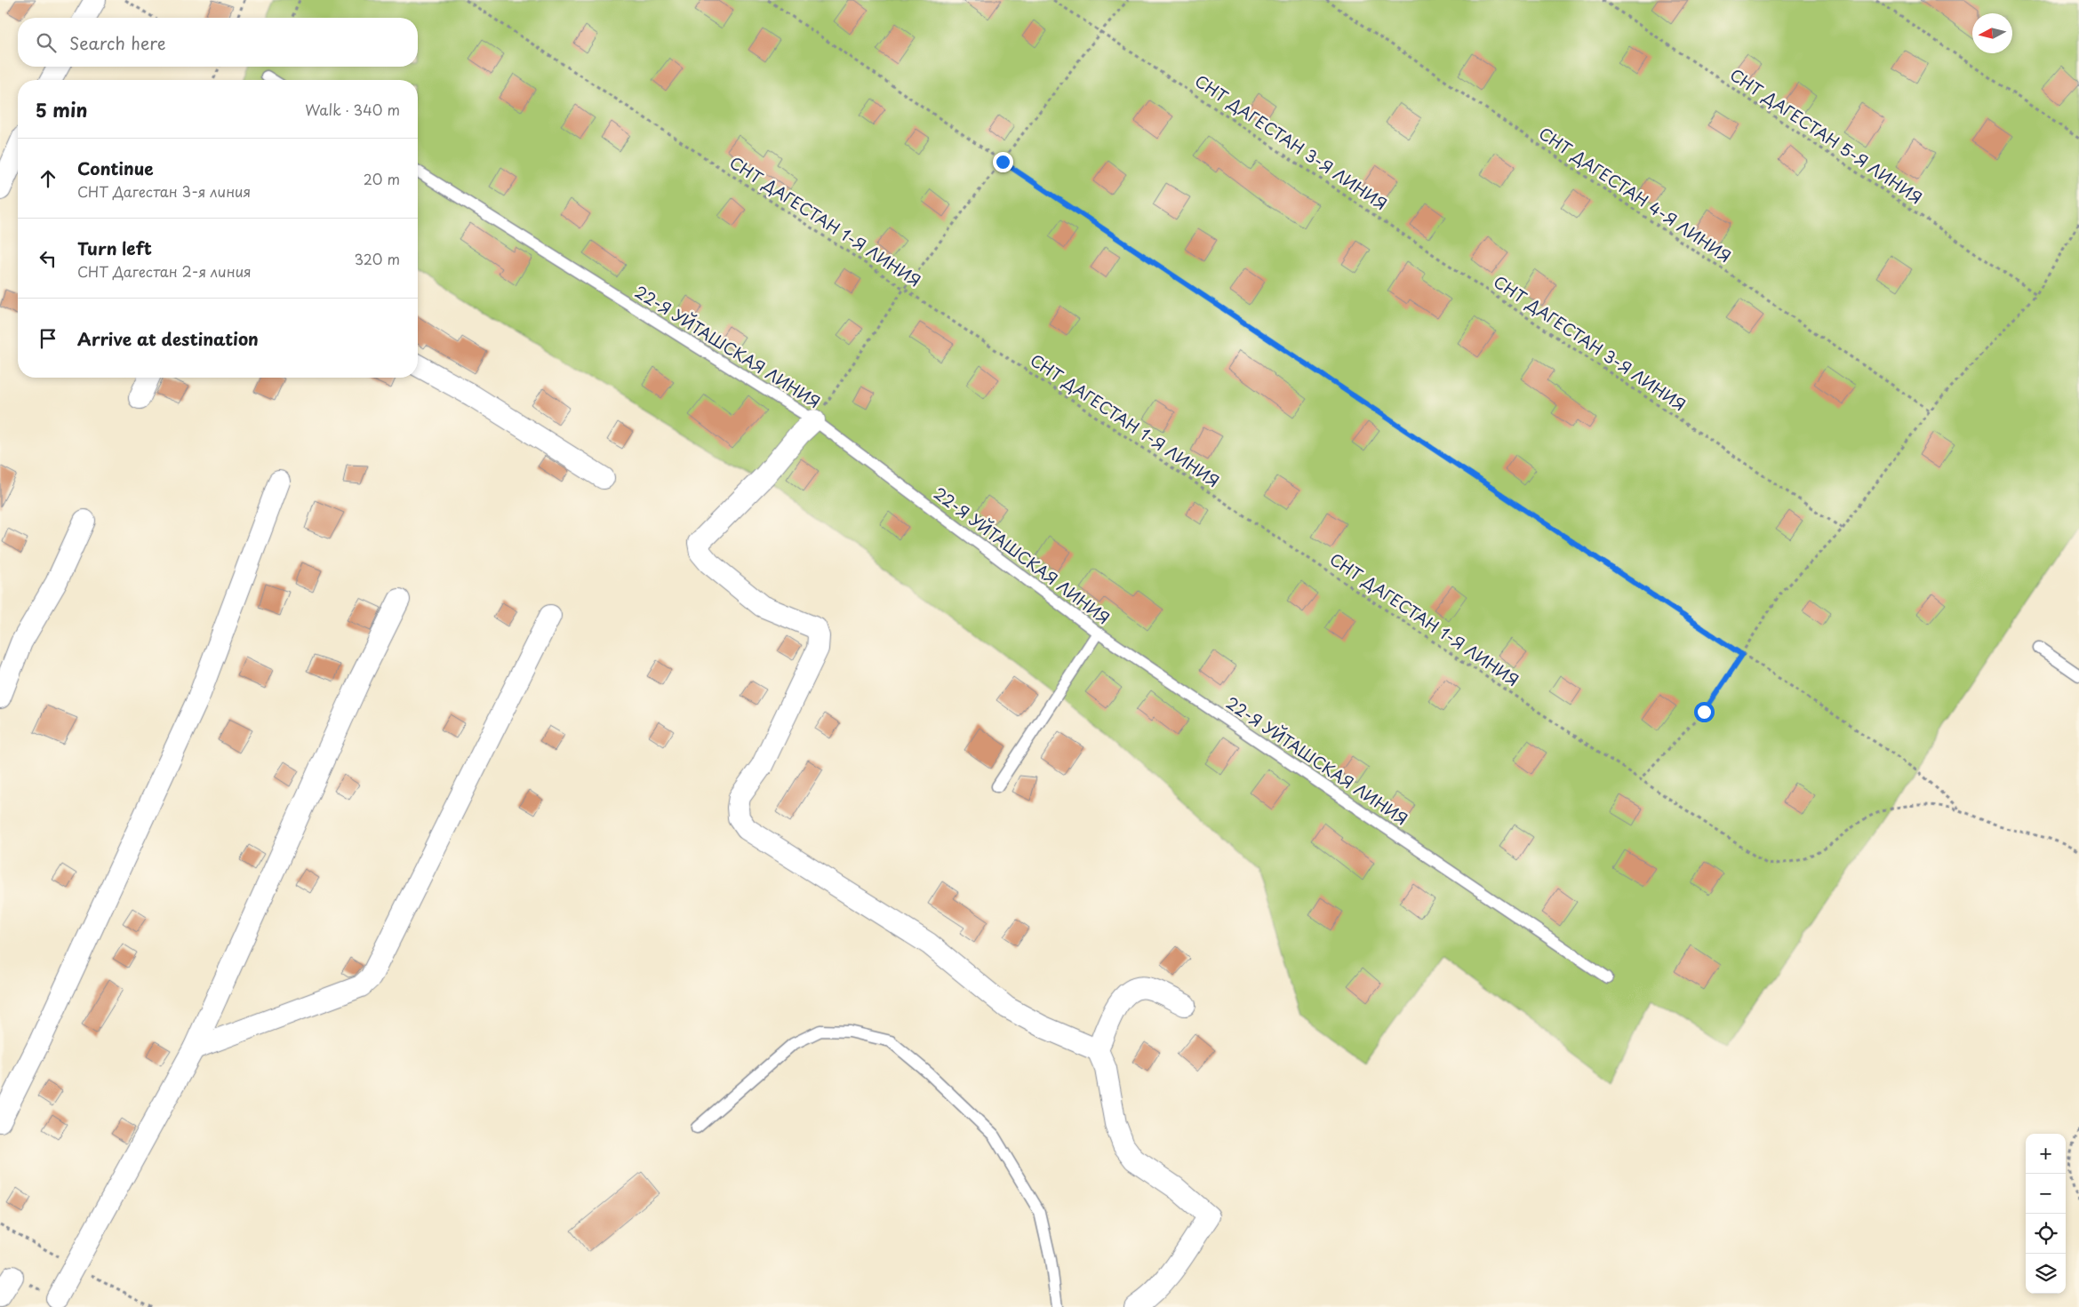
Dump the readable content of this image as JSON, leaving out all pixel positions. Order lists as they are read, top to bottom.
{
  "streets": {
    "lane": ["22-Я УЙТАШСКАЯ ЛИНИЯ"],
    "path": [
      "СНТ ДАГЕСТАН 5-Я ЛИНИЯ",
      "СНТ ДАГЕСТАН 3-Я ЛИНИЯ",
      "СНТ ДАГЕСТАН 4-Я ЛИНИЯ",
      "СНТ ДАГЕСТАН 1-Я ЛИНИЯ"
    ]
  },
  "north": "left",
  "page": {
    "search": "Search here",
    "heading": ["5 min", "Walk · 340 m"],
    "list": [
      ["Continue", "СНТ Дагестан 3-я линия", "20 m"],
      ["Turn left", "СНТ Дагестан 2-я линия", "320 m"],
      "Arrive at destination"
    ],
    "map_buttons": ["+", "−"]
  }
}
